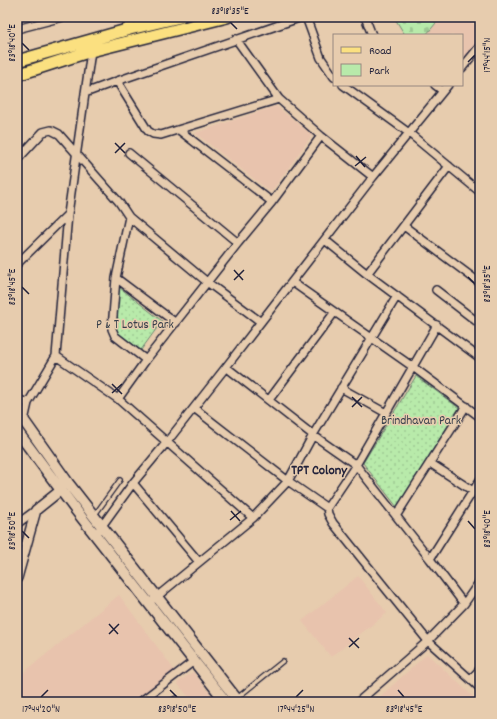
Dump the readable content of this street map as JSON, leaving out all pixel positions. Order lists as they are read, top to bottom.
{
  "districts": ["TPT Colony"],
  "parks": ["P & T Lotus Park", "Brindhavan Park"],
  "legend": ["Road", "Park"],
  "coordinates": [
    "83°18'35\"E",
    "83°18'40\"E",
    "17°44'15\"N",
    "83°18'45\"E",
    "83°18'50\"E",
    "17°44'20\"N",
    "17°44'25\"N"
  ]
}
